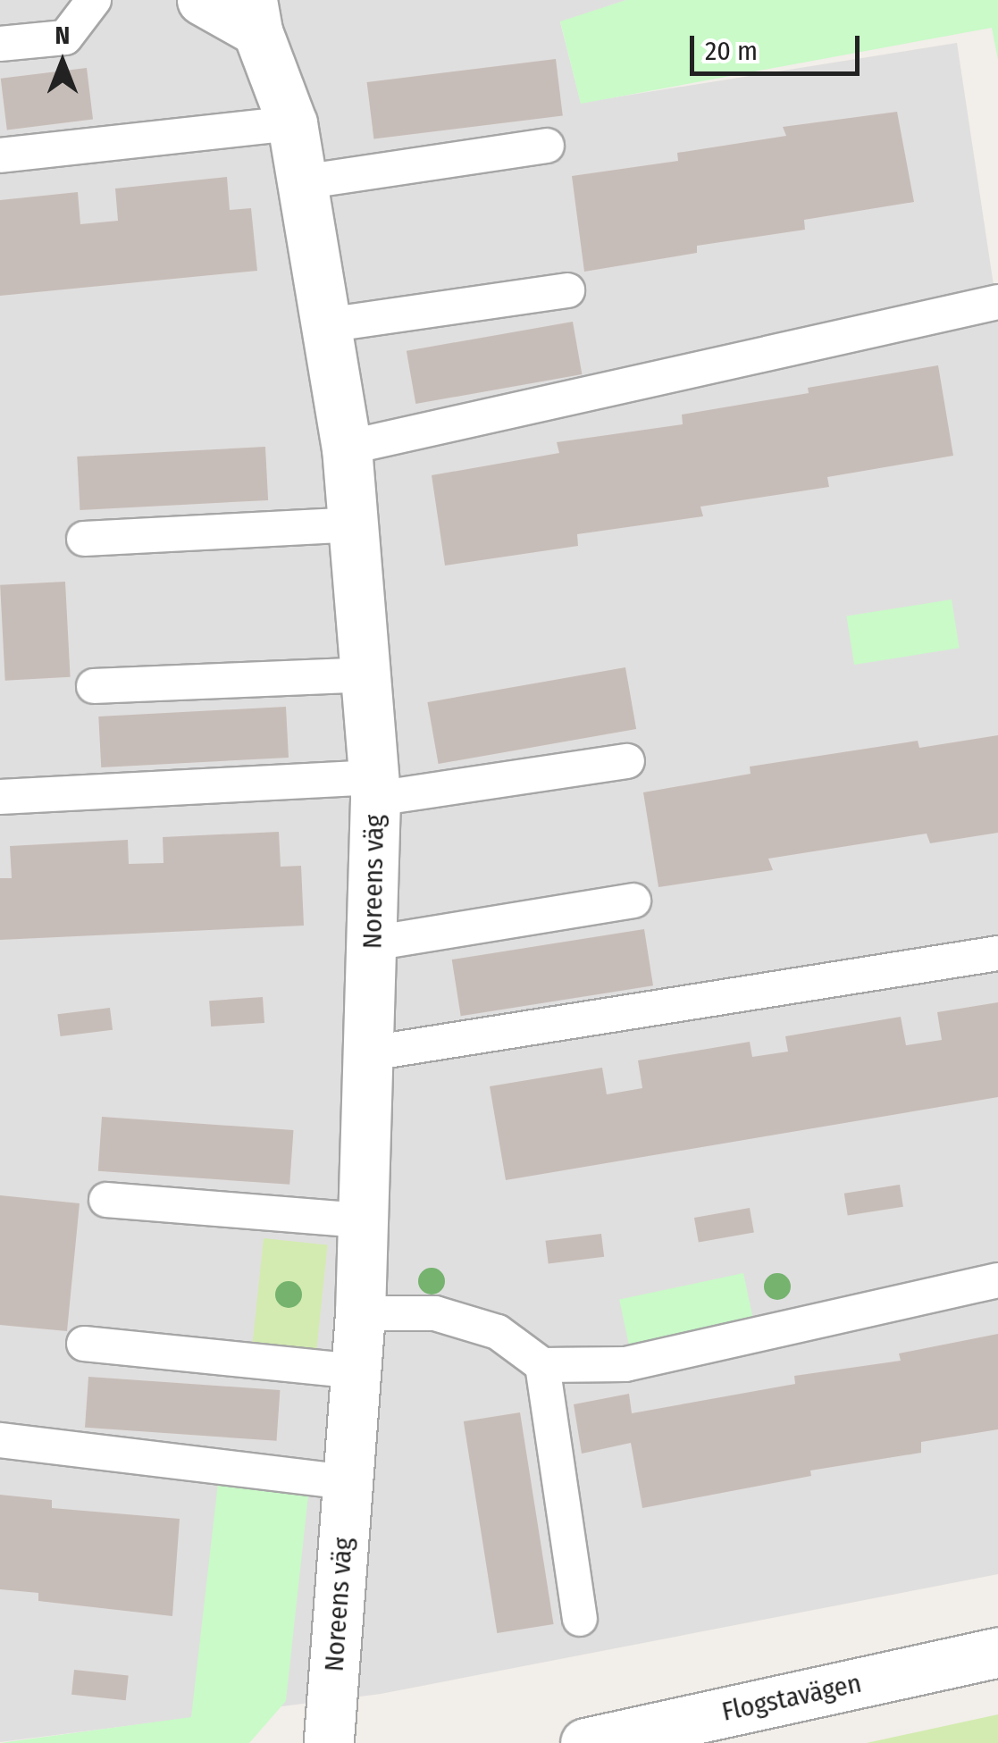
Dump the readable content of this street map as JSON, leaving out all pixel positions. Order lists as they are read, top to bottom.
{
  "streets": {
    "street": ["Noreens väg", "Flogstavägen"]
  },
  "scale_bar": "20 m",
  "north": "top"
}
